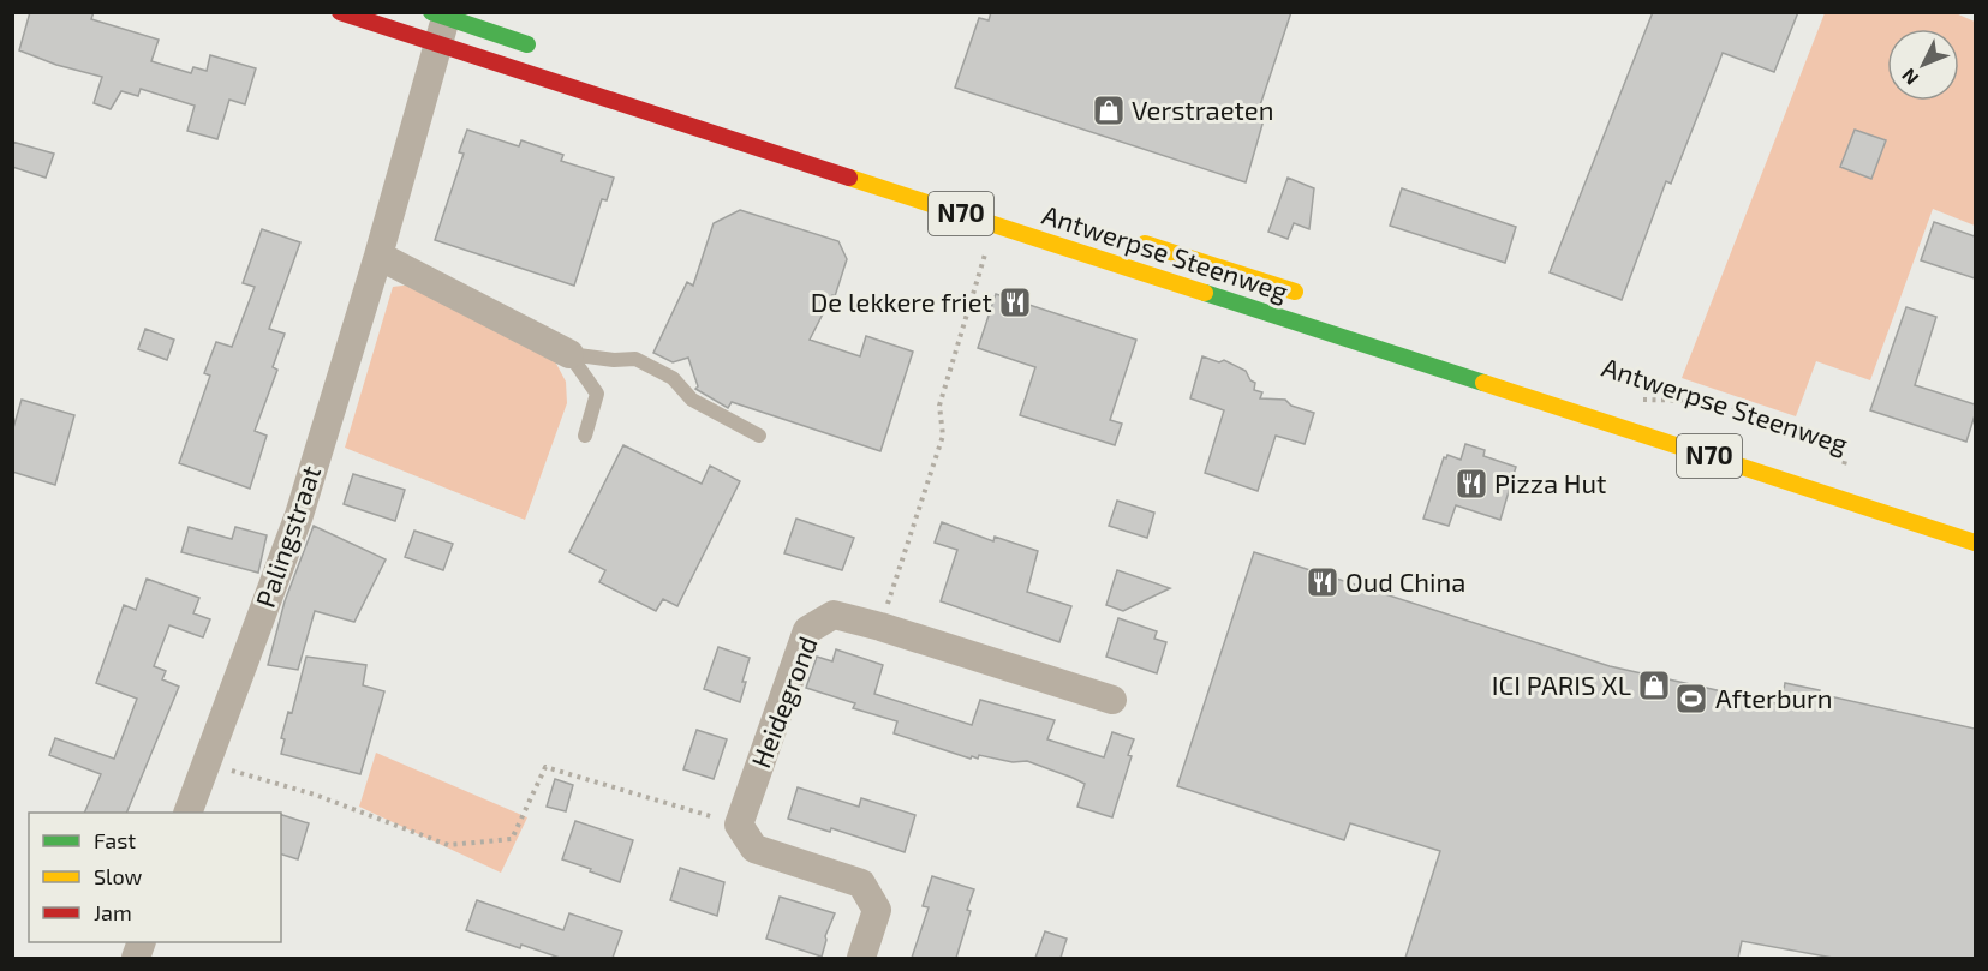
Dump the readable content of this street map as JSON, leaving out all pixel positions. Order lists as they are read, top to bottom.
{
  "streets": {
    "main road": ["N70", "Antwerpse Steenweg"],
    "street": ["Palingstraat", "Heidegrond"]
  },
  "crossings": [
    ["Antwerpse Steenweg", "Palingstraat"]
  ],
  "places": {
    "shop": ["Verstraeten", "ICI PARIS XL"],
    "restaurant": ["De lekkere friet", "Pizza Hut", "Oud China"],
    "sports": ["Afterburn"]
  },
  "legend": ["Fast", "Slow", "Jam"],
  "north": "bottom left"
}
